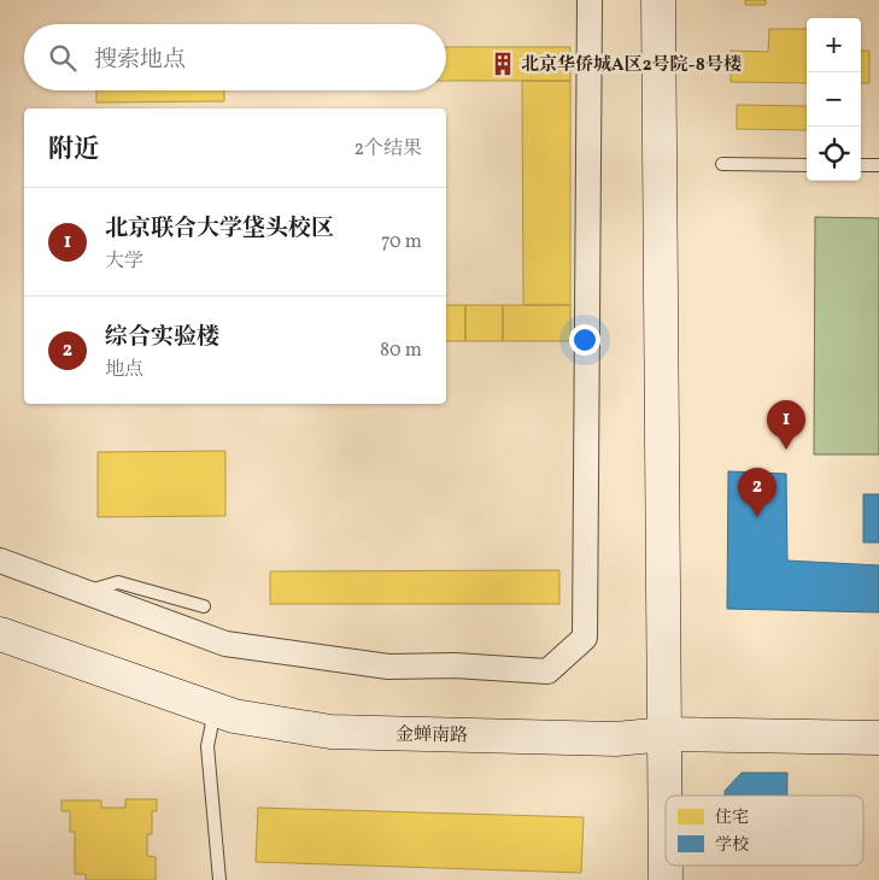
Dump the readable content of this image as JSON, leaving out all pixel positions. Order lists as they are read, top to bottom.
{
  "streets": {
    "street": ["金蝉南路"]
  },
  "places": {
    "building": ["北京华侨城A区2号院-8号楼"]
  },
  "legend": ["住宅", "学校"],
  "page": {
    "map_buttons": ["+", "−"],
    "search": "搜索地点",
    "heading": ["附近", "2个结果"],
    "list": [
      {
        "mark": "1",
        "name": "北京联合大学垡头校区",
        "note": "大学",
        "value": "70 m"
      },
      {
        "mark": "2",
        "name": "综合实验楼",
        "note": "地点",
        "value": "80 m"
      }
    ],
    "pins": ["1", "2"]
  }
}
